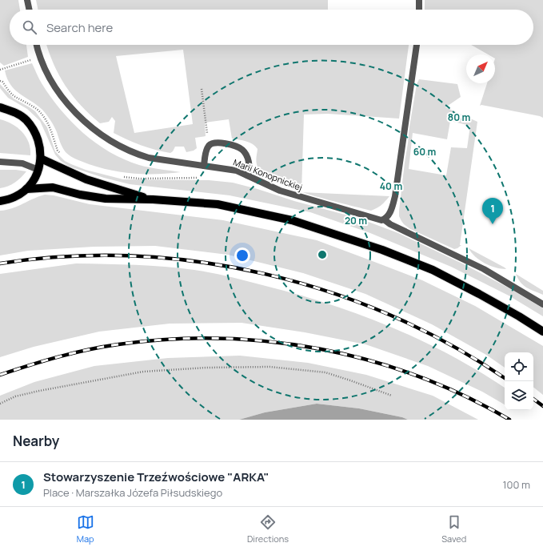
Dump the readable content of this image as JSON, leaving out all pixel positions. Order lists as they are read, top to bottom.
{
  "streets": {
    "street": ["Marii Konopnickiej"]
  },
  "north": "top right",
  "page": {
    "search": "Search here",
    "pins": "1",
    "heading": "Nearby",
    "list": [
      {
        "mark": "1",
        "name": "Stowarzyszenie Trzeźwościowe \"ARKA\"",
        "note": "Place · Marszałka Józefa Piłsudskiego",
        "value": "100 m"
      }
    ],
    "nav": ["Map", "Directions", "Saved"]
  },
  "rings": [
    "80 m",
    "60 m",
    "40 m",
    "20 m"
  ]
}
